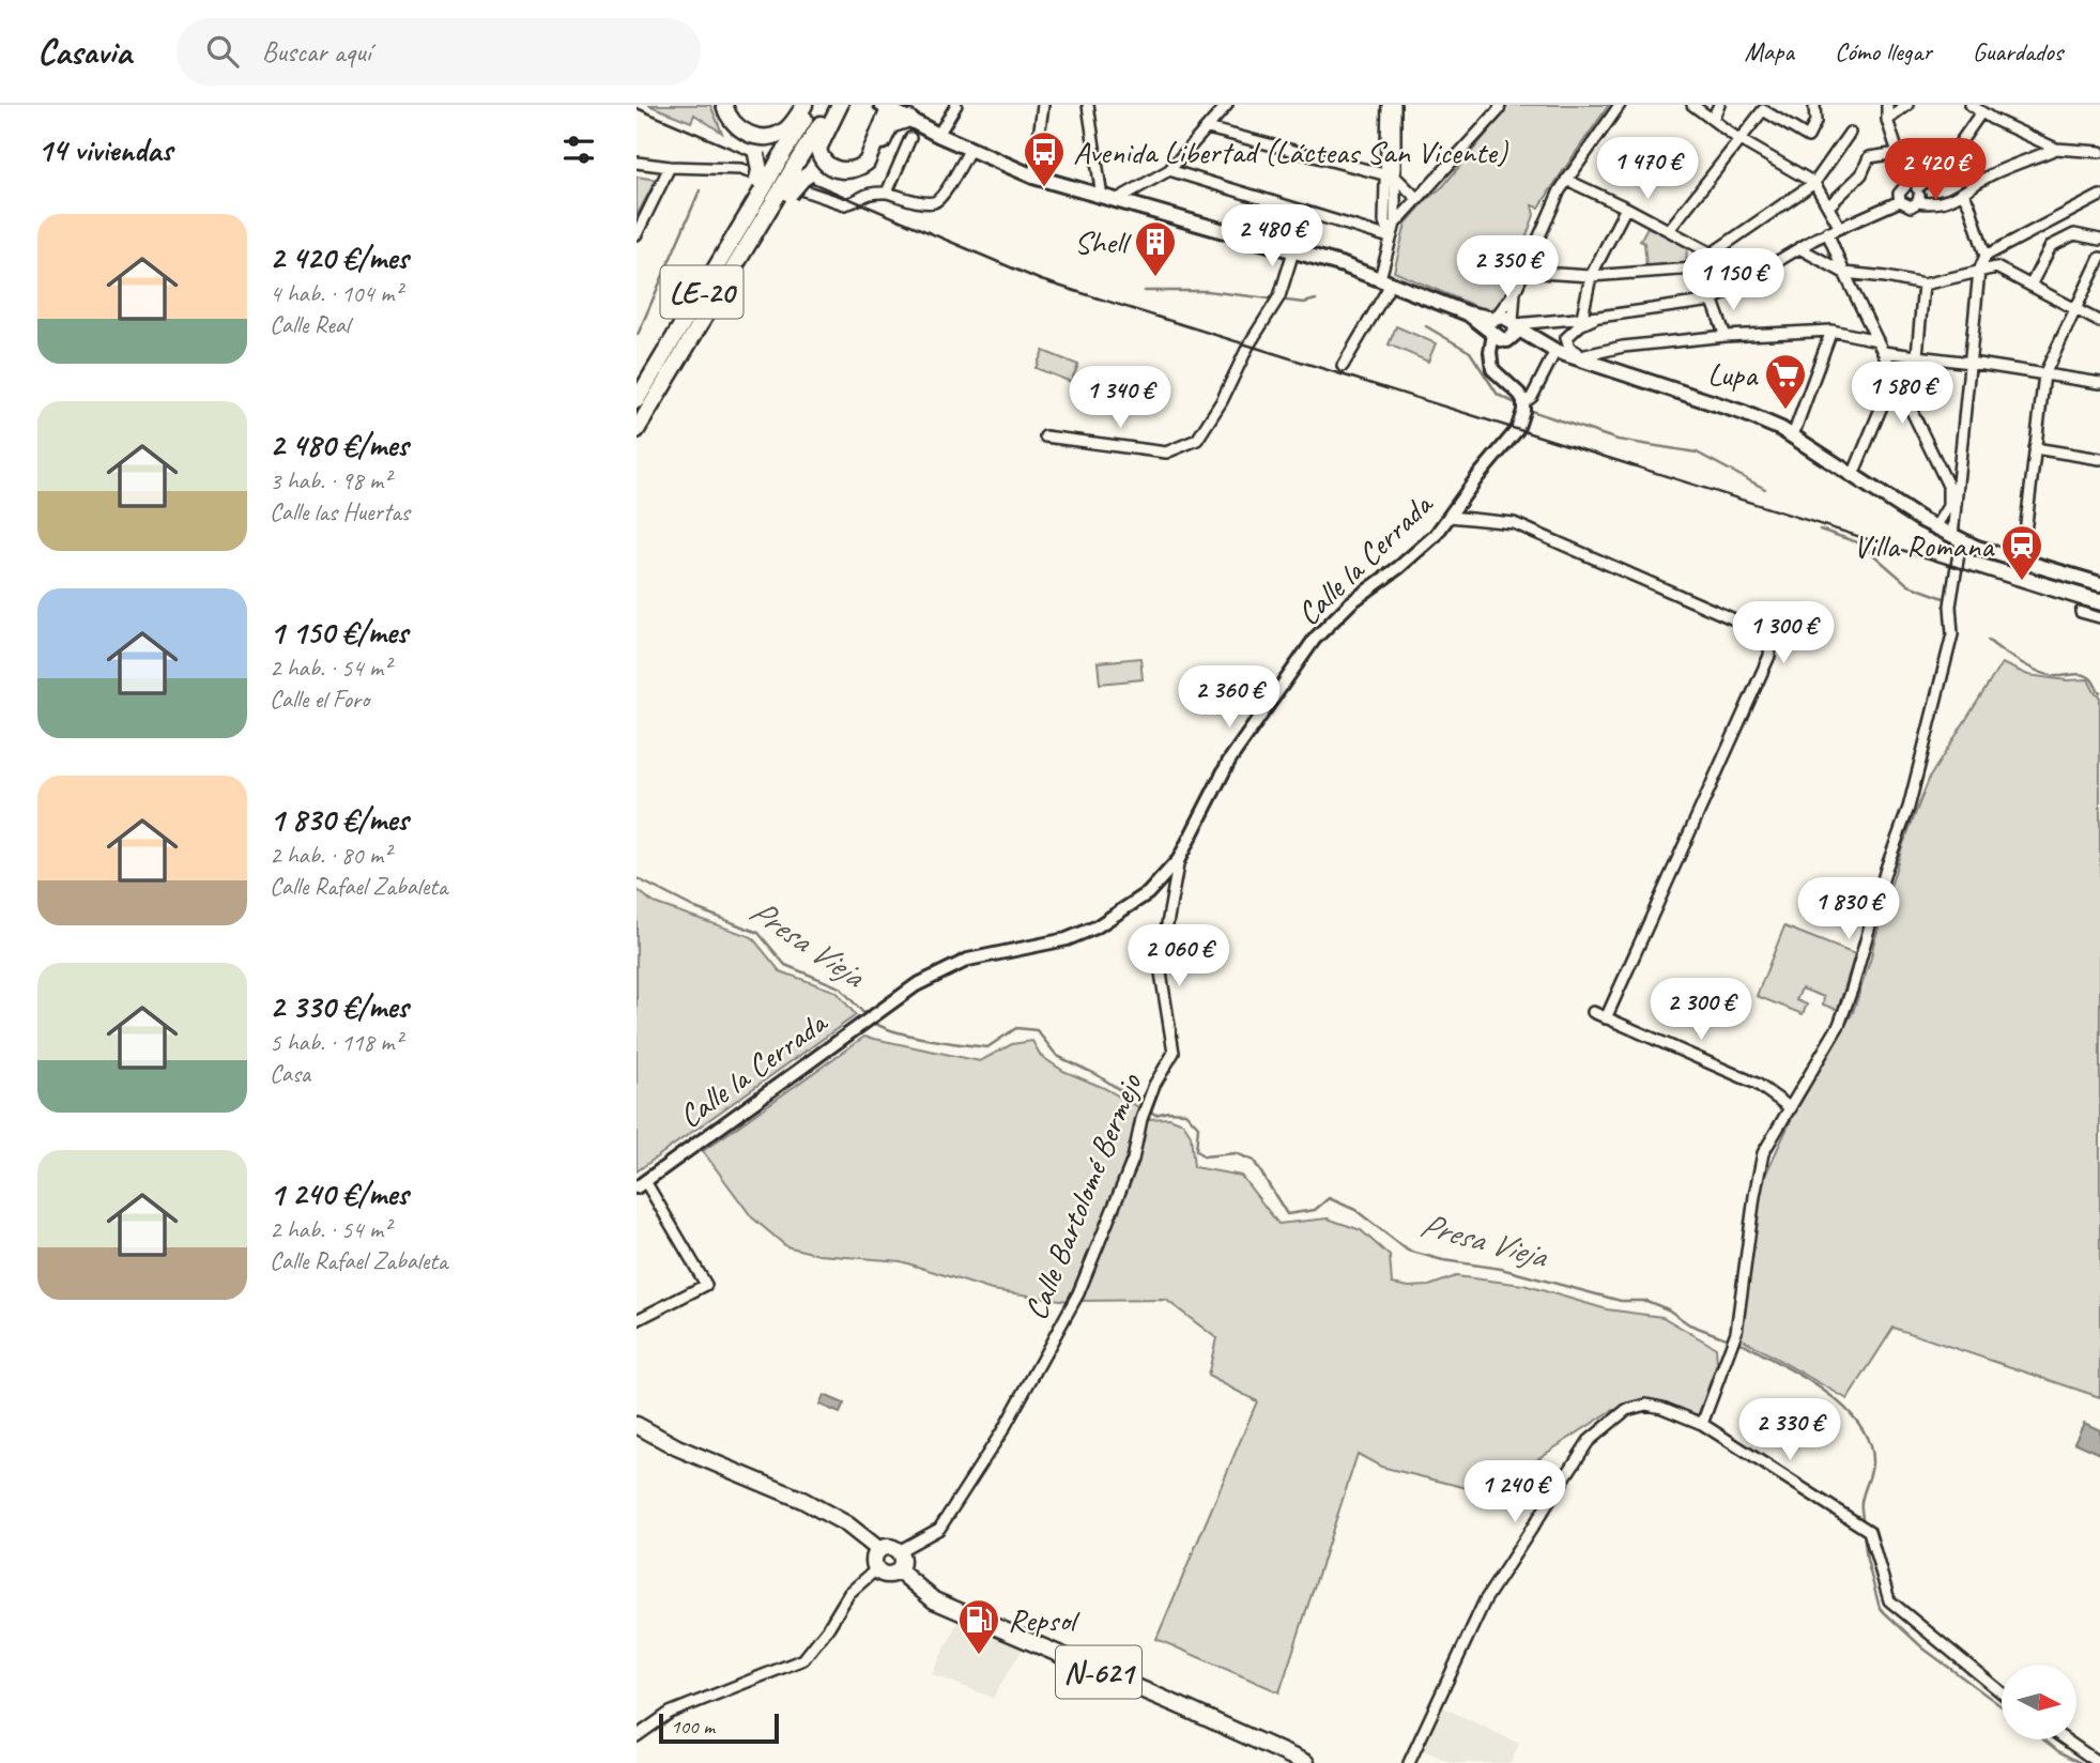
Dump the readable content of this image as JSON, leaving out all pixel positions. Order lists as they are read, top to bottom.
{
  "streets": {
    "highway": ["LE-20", "N-621"],
    "street": ["Calle la Cerrada", "Calle Bartolomé Bermejo"]
  },
  "crossings": [
    ["Calle la Cerrada", "Calle Bartolomé Bermejo"],
    ["Calle Bartolomé Bermejo", "N-621"]
  ],
  "water": ["Presa Vieja"],
  "places": {
    "bus stop": ["Avenida Libertad (Lácteas San Vicente)"],
    "building": ["Shell"],
    "supermarket": ["Lupa"],
    "station": ["Villa Romana"],
    "fuel station": ["Repsol"]
  },
  "scale_bar": "100 m",
  "north": "right",
  "page": {
    "header": "Casavia",
    "search": "Buscar aquí",
    "nav": ["Mapa", "Cómo llegar", "Guardados"],
    "heading": "14 viviendas",
    "price": [
      "1 470 €",
      "2 420 €",
      "2 480 €",
      "2 350 €",
      "1 150 €",
      "1 580 €",
      "1 340 €",
      "1 300 €",
      "2 360 €",
      "1 830 €",
      "2 060 €",
      "2 300 €",
      "2 330 €",
      "1 240 €"
    ],
    "list": [
      {
        "name": "2 420 €/mes",
        "note": "4 hab. · 104 m² · Calle Real"
      },
      {
        "name": "2 480 €/mes",
        "note": "3 hab. · 98 m² · Calle las Huertas"
      },
      {
        "name": "1 150 €/mes",
        "note": "2 hab. · 54 m² · Calle el Foro"
      },
      {
        "name": "1 830 €/mes",
        "note": "2 hab. · 80 m² · Calle Rafael Zabaleta"
      },
      {
        "name": "2 330 €/mes",
        "note": "5 hab. · 118 m² · Casa"
      },
      {
        "name": "1 240 €/mes",
        "note": "2 hab. · 54 m² · Calle Rafael Zabaleta"
      }
    ],
    "scale": "100 m"
  }
}
